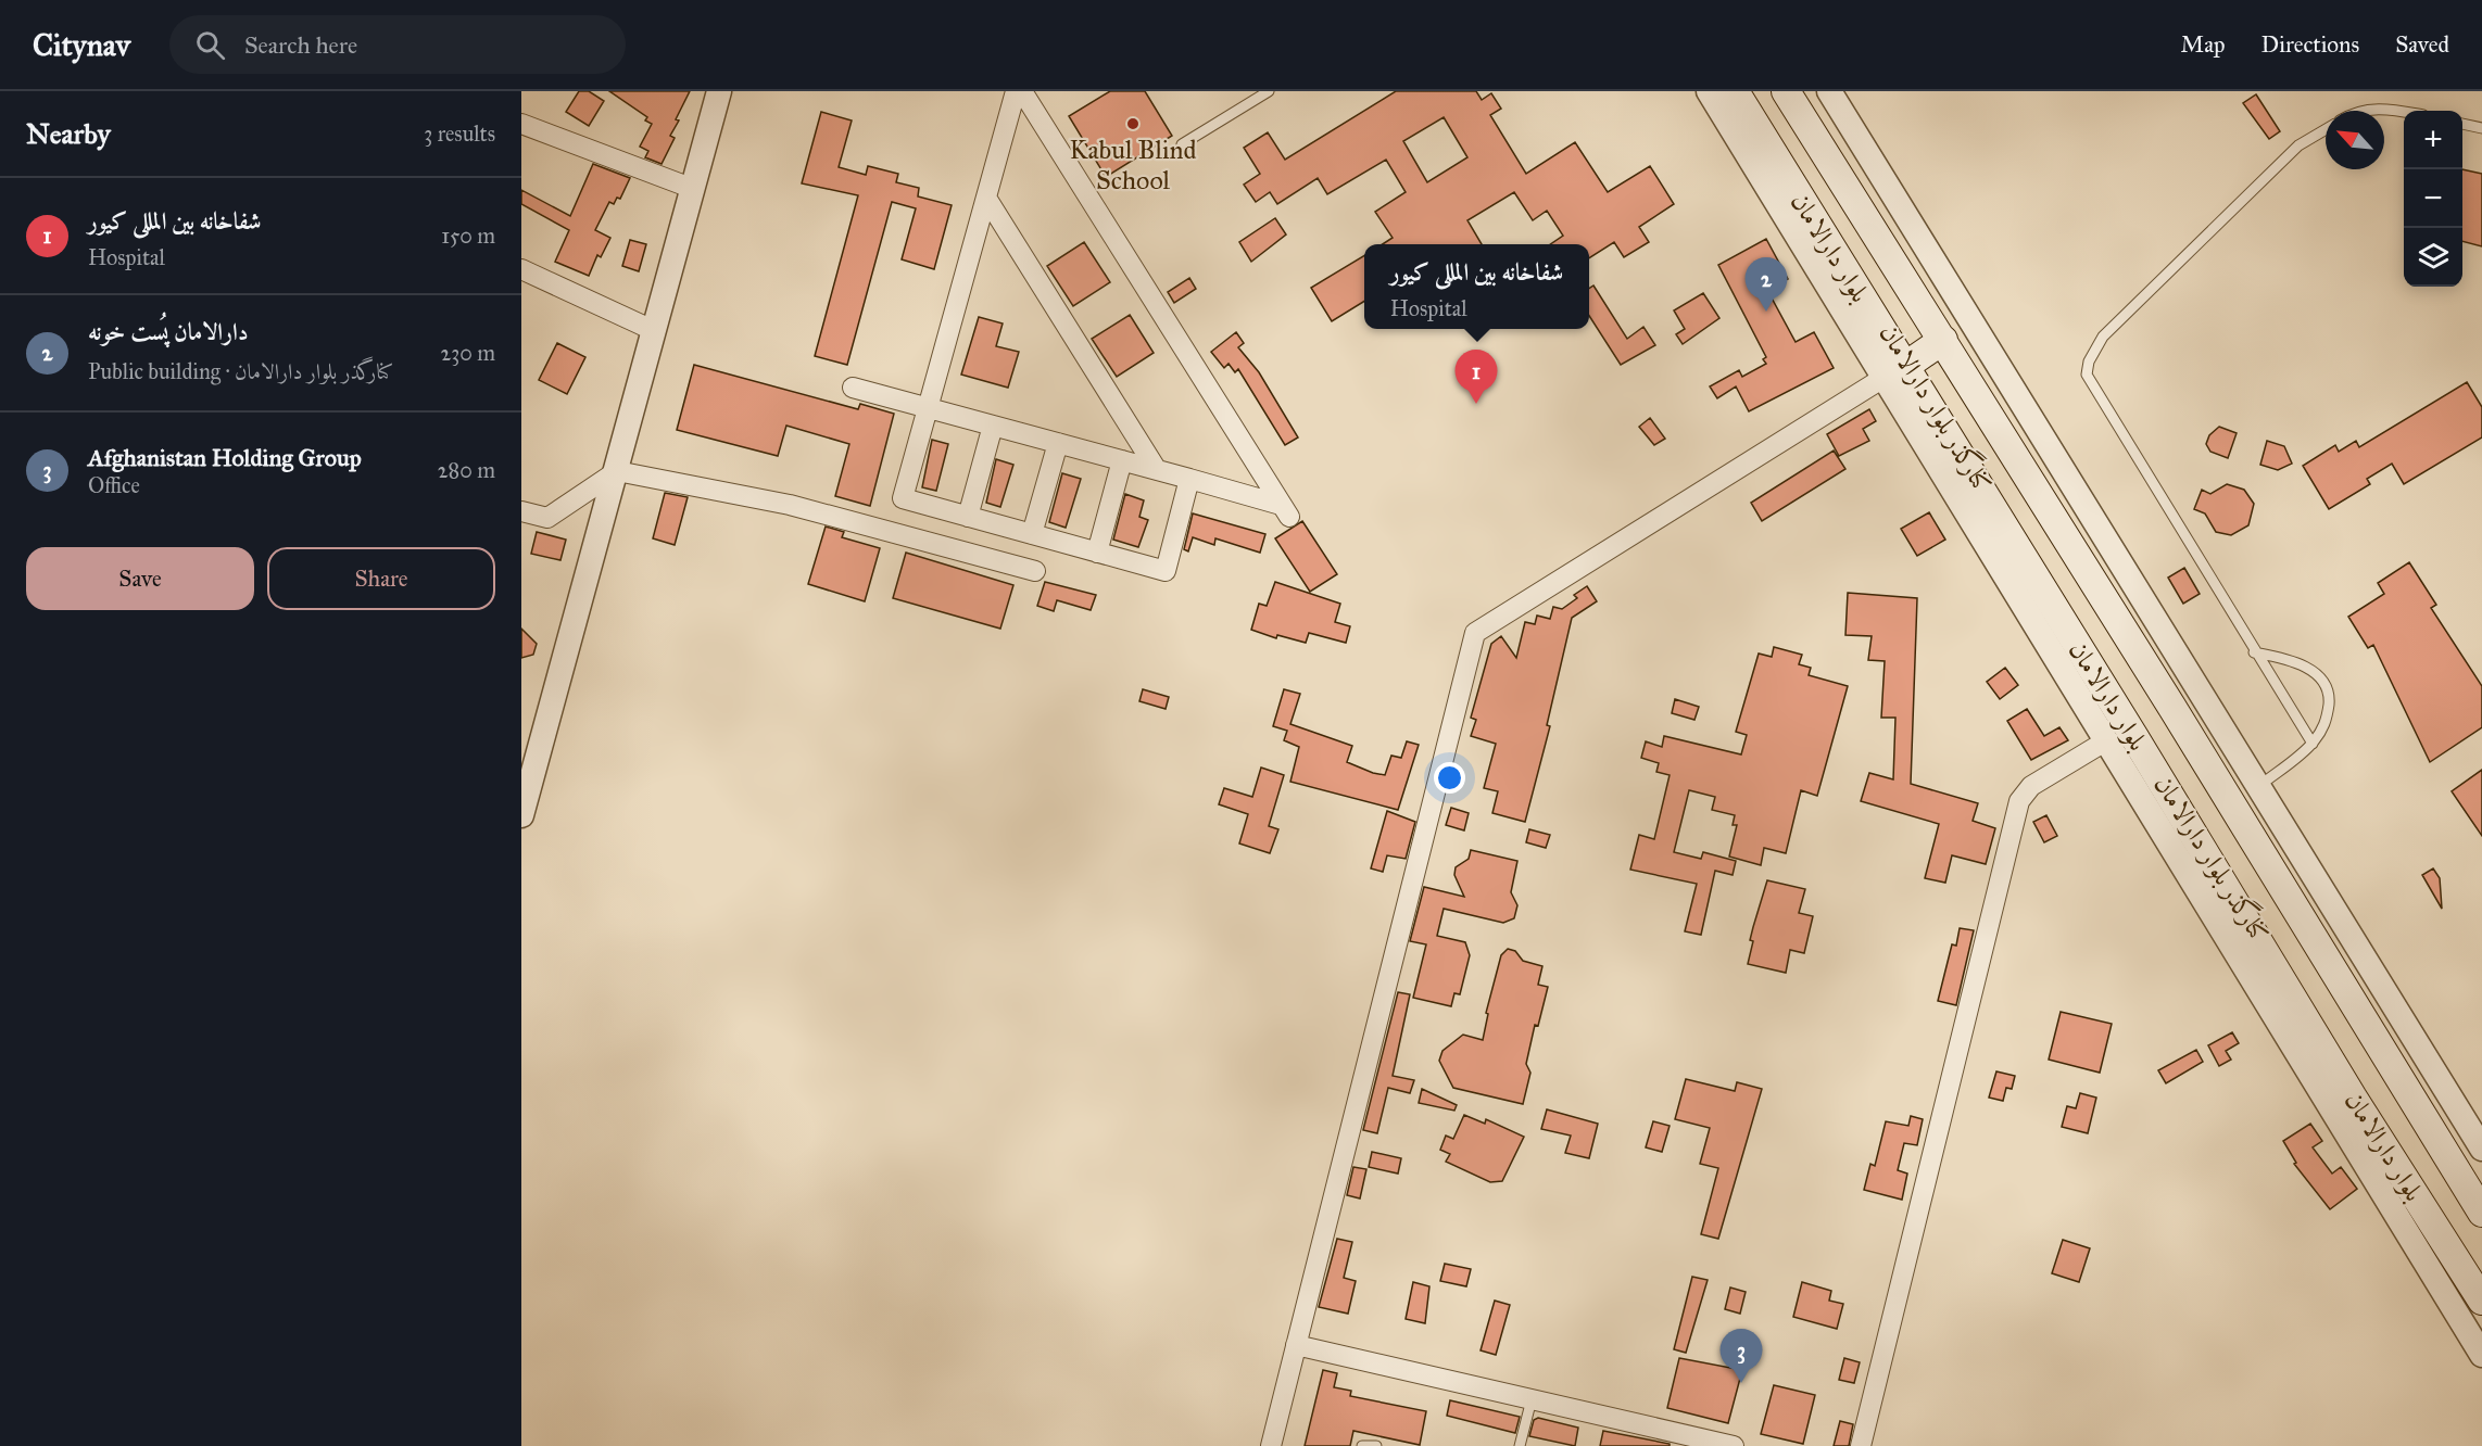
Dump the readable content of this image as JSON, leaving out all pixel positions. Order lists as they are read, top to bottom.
{
  "streets": {
    "main road": ["بلوار دارالامان"],
    "street": ["کنارگذر بلوار دارالامان"]
  },
  "crossings": [
    ["بلوار دارالامان", "کنارگذر بلوار دارالامان"]
  ],
  "places": ["Kabul Blind School"],
  "north": "top left",
  "page": {
    "header": "Citynav",
    "search": "Search here",
    "nav": ["Map", "Directions", "Saved"],
    "heading": ["Nearby", "3 results"],
    "map_buttons": ["+", "−"],
    "list": [
      {
        "mark": "1",
        "name": "شفاخانه بین المللی کیور",
        "note": "Hospital",
        "value": "150 m"
      },
      {
        "mark": "2",
        "name": "دارالامان پُست خونه",
        "note": "Public building · کنارگذر بلوار دارالامان",
        "value": "230 m"
      },
      {
        "mark": "3",
        "name": "Afghanistan Holding Group",
        "note": "Office",
        "value": "280 m"
      }
    ],
    "popup": ["شفاخانه بین المللی کیور", "Hospital"],
    "pins": ["2", "1", "3"],
    "buttons": ["Save", "Share"]
  }
}
